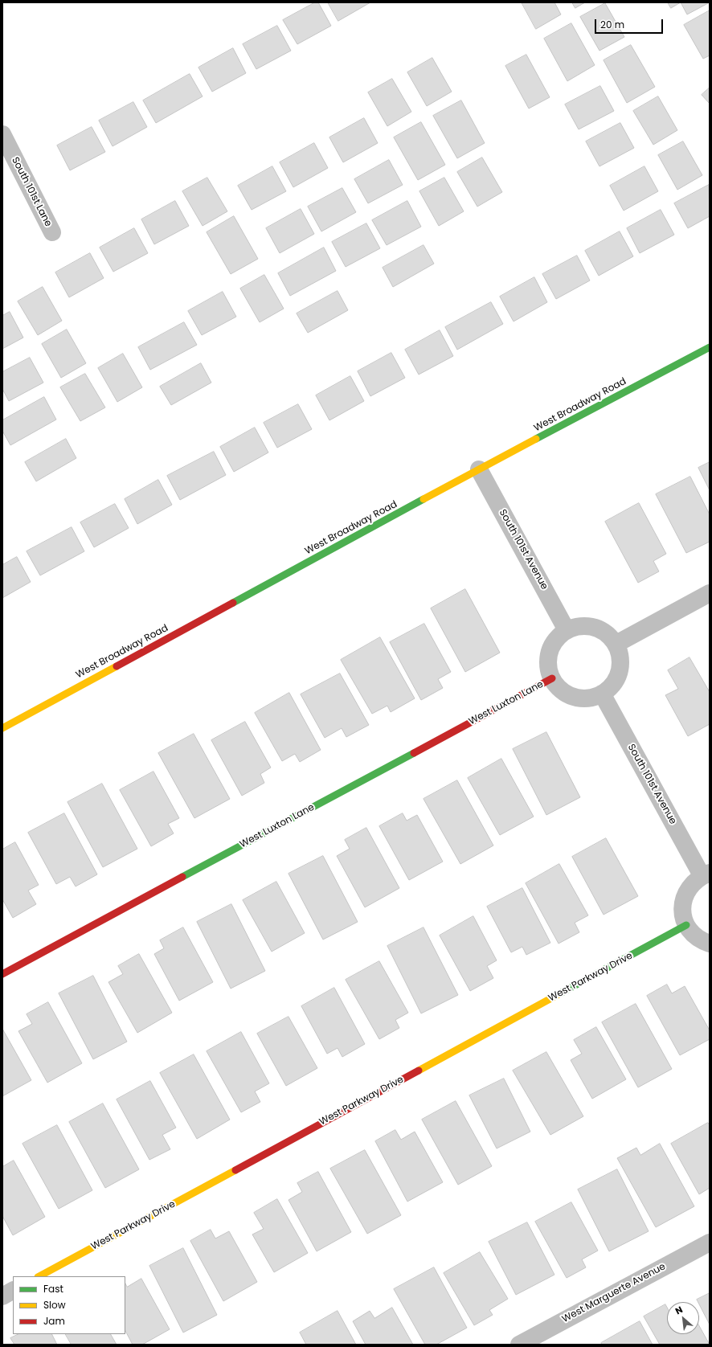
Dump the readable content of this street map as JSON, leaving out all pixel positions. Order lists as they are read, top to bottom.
{
  "streets": {
    "street": [
      "South 101st Lane",
      "West Broadway Road",
      "South 101st Avenue",
      "West Luxton Lane",
      "West Parkway Drive",
      "West Marguerte Avenue"
    ]
  },
  "crossings": [
    ["West Broadway Road", "South 101st Avenue"],
    ["South 101st Avenue", "West Luxton Lane"]
  ],
  "legend": ["Fast", "Slow", "Jam"],
  "scale_bar": "20 m",
  "north": "top left"
}
